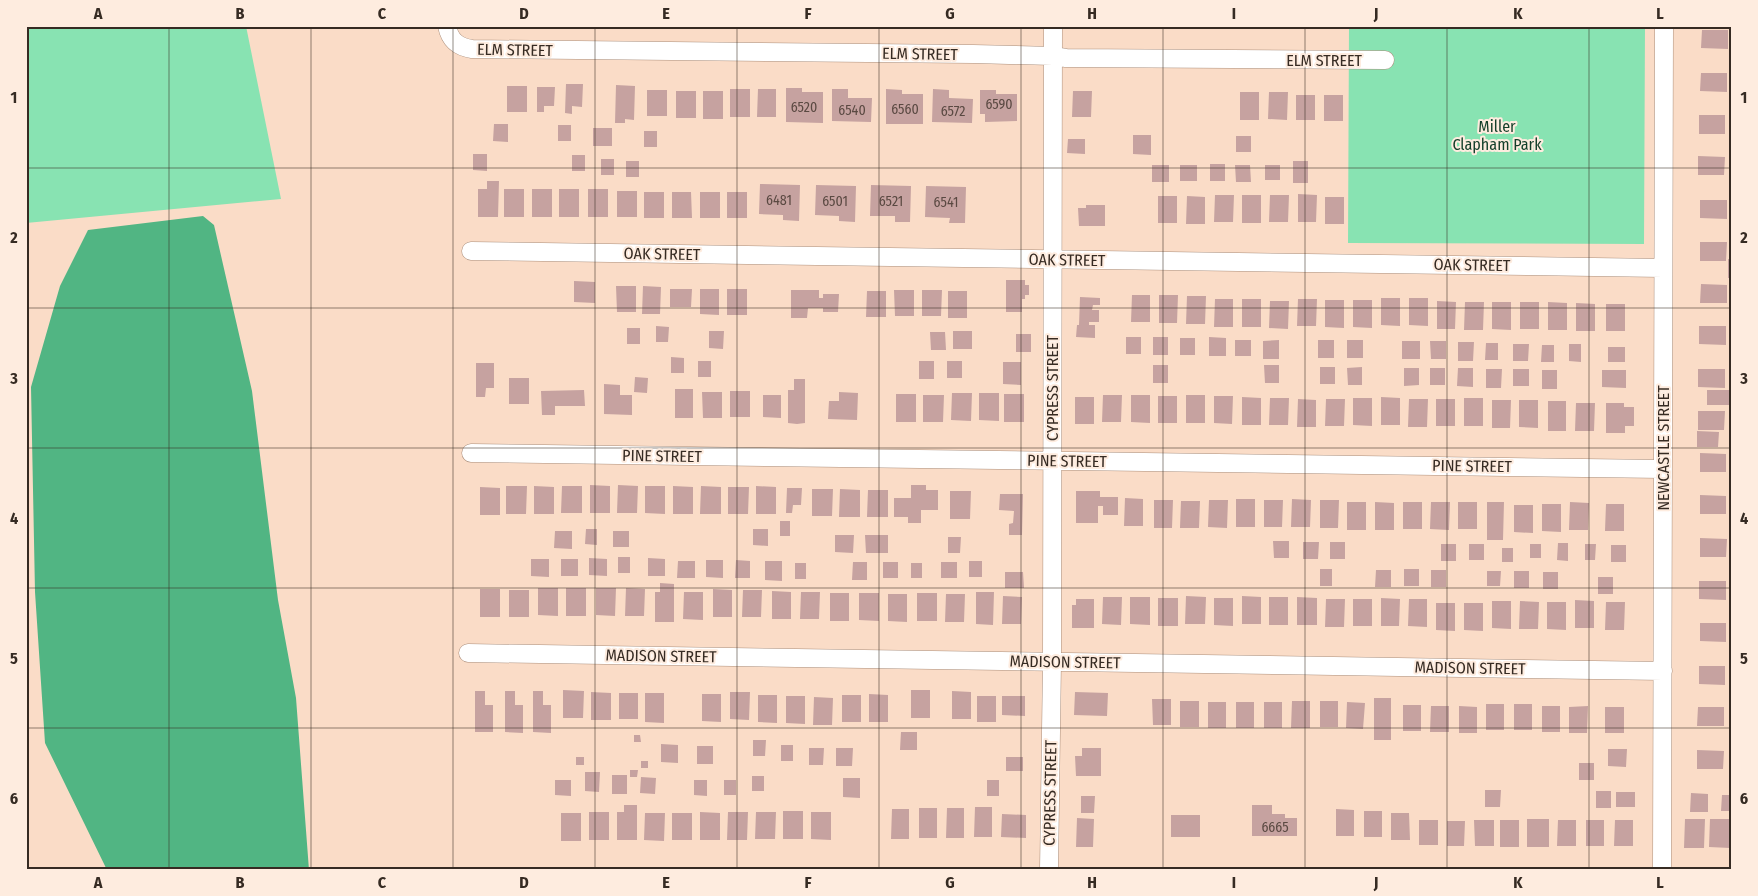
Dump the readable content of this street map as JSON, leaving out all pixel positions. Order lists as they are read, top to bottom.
{
  "streets": {
    "street": [
      "ELM STREET",
      "OAK STREET",
      "CYPRESS STREET",
      "NEWCASTLE STREET",
      "PINE STREET",
      "MADISON STREET"
    ]
  },
  "crossings": [
    ["ELM STREET", "CYPRESS STREET"],
    ["OAK STREET", "CYPRESS STREET"],
    ["OAK STREET", "NEWCASTLE STREET"],
    ["CYPRESS STREET", "PINE STREET"],
    ["CYPRESS STREET", "MADISON STREET"],
    ["NEWCASTLE STREET", "PINE STREET"],
    ["NEWCASTLE STREET", "MADISON STREET"]
  ],
  "parks": ["Miller Clapham Park"],
  "house_numbers": [
    "6590",
    "6520",
    "6560",
    "6540",
    "6572",
    "6481",
    "6501",
    "6521",
    "6541",
    "6665"
  ],
  "grid": {
    "columns": [
      "A",
      "B",
      "C",
      "D",
      "E",
      "F",
      "G",
      "H",
      "I",
      "J",
      "K",
      "L"
    ],
    "rows": [
      "1",
      "2",
      "3",
      "4",
      "5",
      "6"
    ]
  }
}
